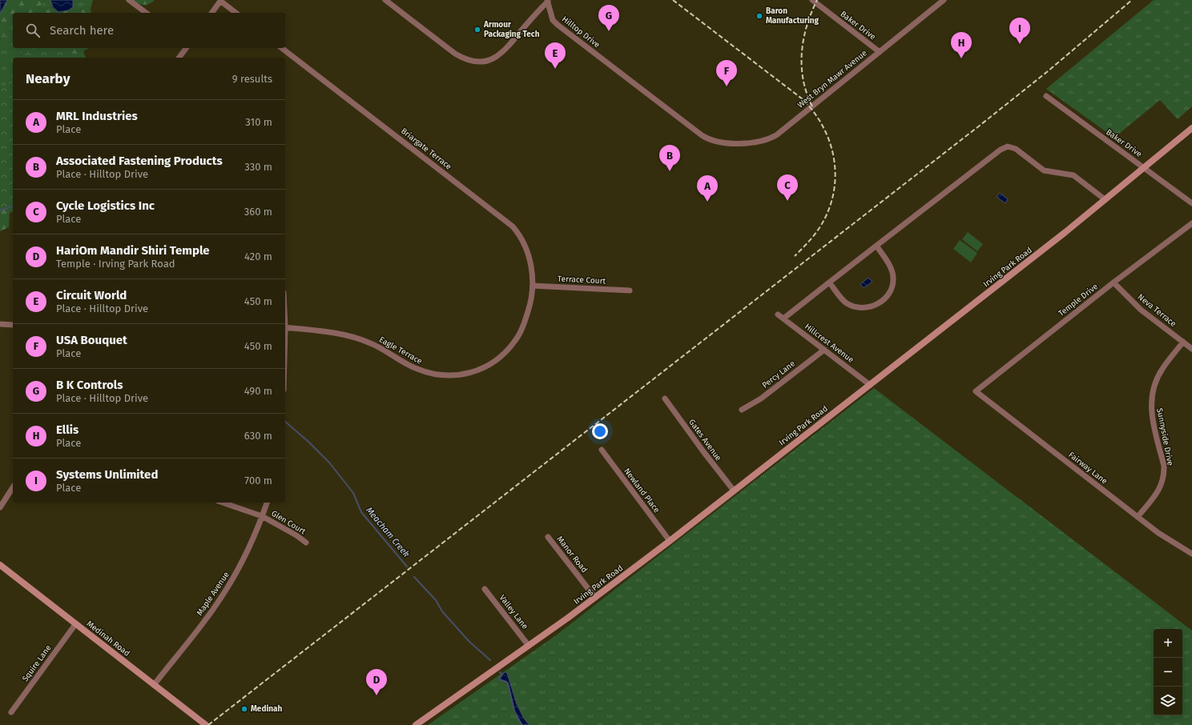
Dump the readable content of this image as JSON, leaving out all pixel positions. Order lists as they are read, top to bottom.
{
  "streets": {
    "main road": ["Irving Park Road", "Medinah Road"],
    "street": [
      "Baker Drive",
      "Hilltop Drive",
      "West Bryn Mawr Avenue",
      "Briargate Terrace",
      "Terrace Court",
      "Temple Drive",
      "Neva Terrace",
      "Hillcrest Avenue",
      "Eagle Terrace",
      "Percy Lane",
      "Sunnyside Drive",
      "Gates Avenue",
      "Fairway Lane",
      "Newland Place",
      "Glen Court",
      "Manor Road",
      "Maple Avenue",
      "Valley Lane",
      "Squire Lane"
    ]
  },
  "crossings": [
    ["Baker Drive", "West Bryn Mawr Avenue"],
    ["Baker Drive", "Irving Park Road"],
    ["Hilltop Drive", "West Bryn Mawr Avenue"],
    ["Briargate Terrace", "Terrace Court"],
    ["Briargate Terrace", "Eagle Terrace"],
    ["Irving Park Road", "Hillcrest Avenue"],
    ["Irving Park Road", "Gates Avenue"],
    ["Irving Park Road", "Newland Place"],
    ["Irving Park Road", "Manor Road"],
    ["Irving Park Road", "Valley Lane"],
    ["Temple Drive", "Neva Terrace"],
    ["Temple Drive", "Fairway Lane"],
    ["Neva Terrace", "Sunnyside Drive"],
    ["Hillcrest Avenue", "Percy Lane"],
    ["Sunnyside Drive", "Fairway Lane"],
    ["Glen Court", "Maple Avenue"],
    ["Maple Avenue", "Medinah Road"],
    ["Medinah Road", "Squire Lane"]
  ],
  "water": ["Meacham Creek"],
  "places": ["Baron Manufacturing", "Armour Packaging Tech", "Medinah"],
  "page": {
    "pins": [
      "G",
      "I",
      "H",
      "E",
      "F",
      "B",
      "C",
      "A",
      "D"
    ],
    "search": "Search here",
    "heading": ["Nearby", "9 results"],
    "list": [
      {
        "mark": "A",
        "name": "MRL Industries",
        "note": "Place",
        "value": "310 m"
      },
      {
        "mark": "B",
        "name": "Associated Fastening Products",
        "note": "Place · Hilltop Drive",
        "value": "330 m"
      },
      {
        "mark": "C",
        "name": "Cycle Logistics Inc",
        "note": "Place",
        "value": "360 m"
      },
      {
        "mark": "D",
        "name": "HariOm Mandir Shiri Temple",
        "note": "Temple · Irving Park Road",
        "value": "420 m"
      },
      {
        "mark": "E",
        "name": "Circuit World",
        "note": "Place · Hilltop Drive",
        "value": "450 m"
      },
      {
        "mark": "F",
        "name": "USA Bouquet",
        "note": "Place",
        "value": "450 m"
      },
      {
        "mark": "G",
        "name": "B K Controls",
        "note": "Place · Hilltop Drive",
        "value": "490 m"
      },
      {
        "mark": "H",
        "name": "Ellis",
        "note": "Place",
        "value": "630 m"
      },
      {
        "mark": "I",
        "name": "Systems Unlimited",
        "note": "Place",
        "value": "700 m"
      }
    ],
    "map_buttons": ["+", "−"]
  }
}
